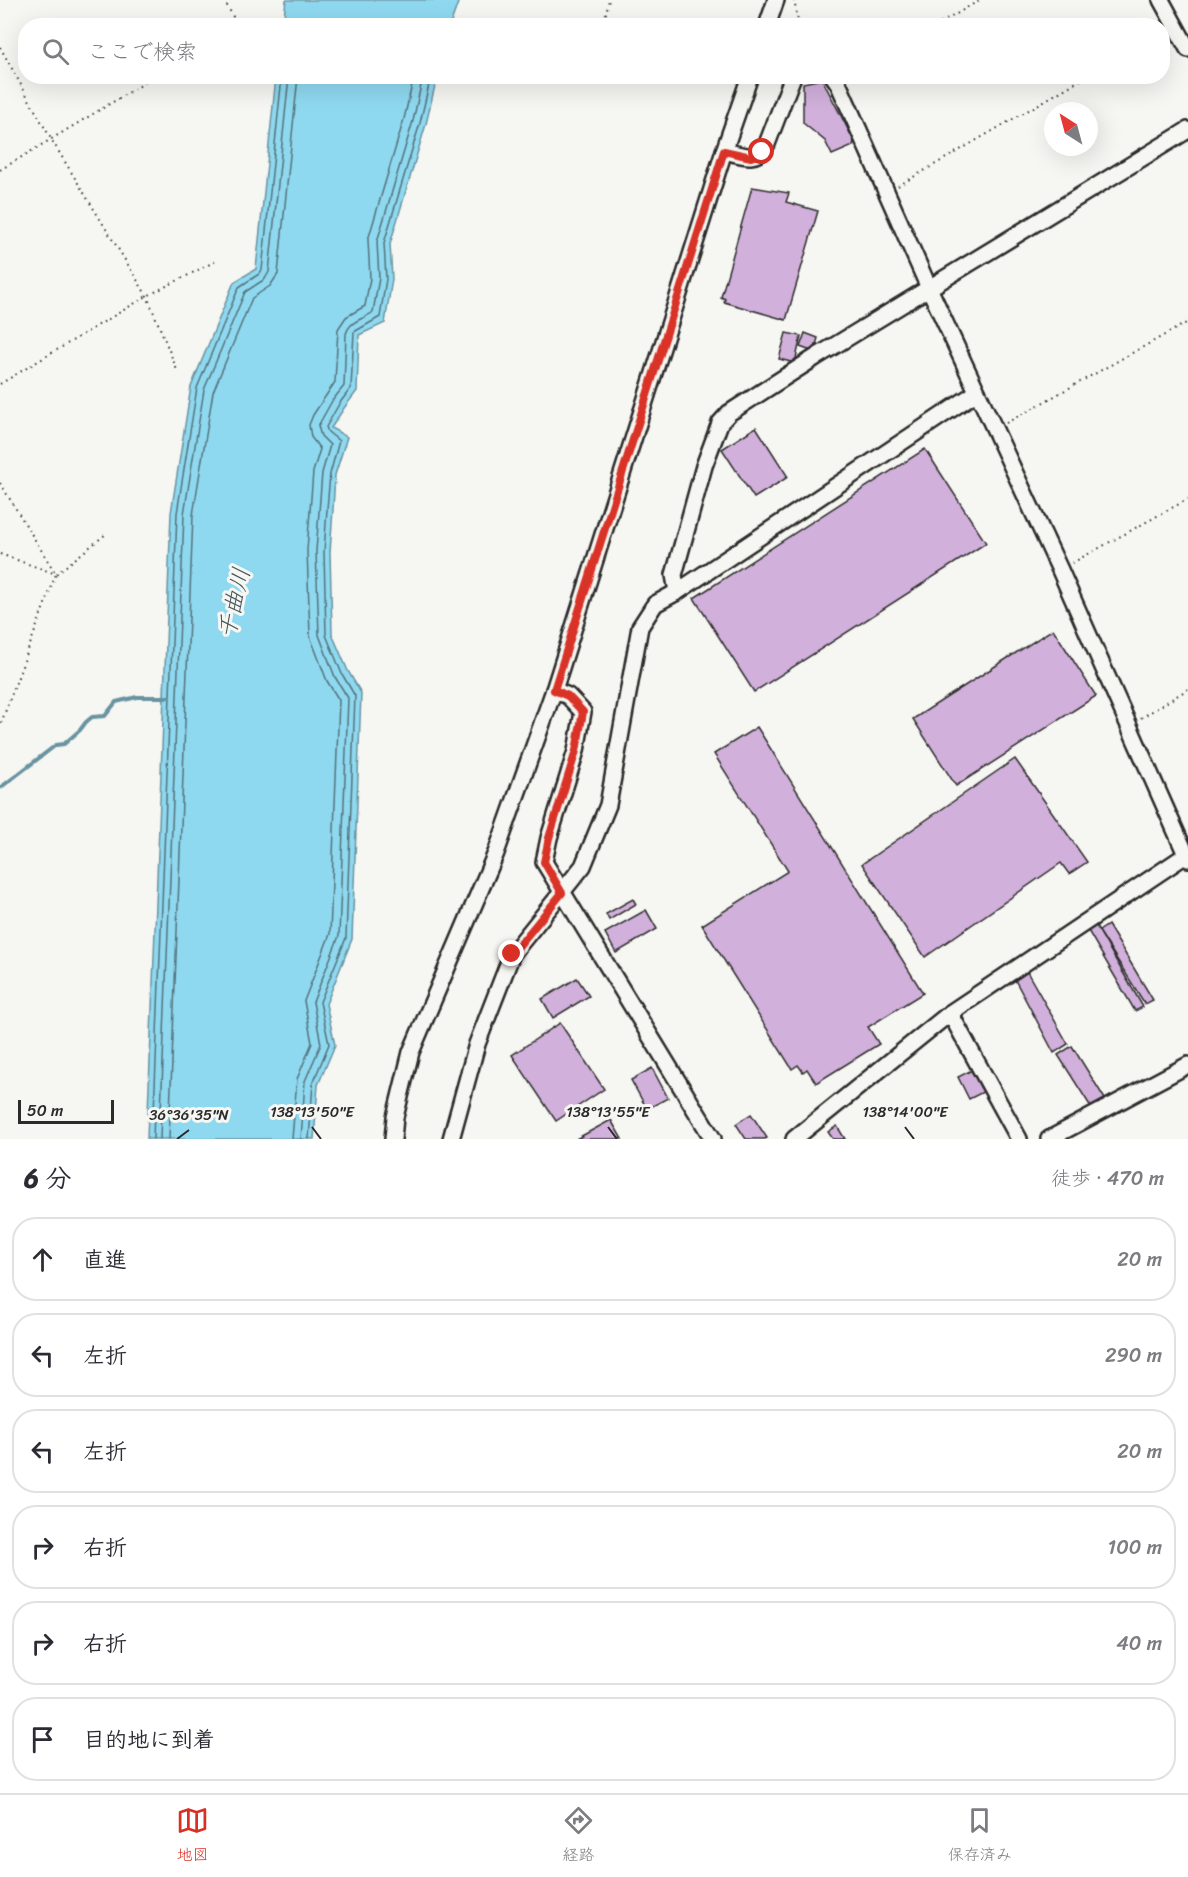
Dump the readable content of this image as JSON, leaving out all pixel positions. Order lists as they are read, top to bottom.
{
  "water": ["千曲川"],
  "scale_bar": "50 m",
  "north": "top left",
  "page": {
    "search": "ここで検索",
    "scale": "50 m",
    "heading": ["6 分", "徒歩 · 470 m"],
    "list": [
      ["直進", "20 m"],
      ["左折", "290 m"],
      ["左折", "20 m"],
      ["右折", "100 m"],
      ["右折", "40 m"],
      "目的地に到着"
    ],
    "nav": ["地図", "経路", "保存済み"]
  },
  "coordinates": [
    "138°13'50\"E",
    "138°13'55\"E",
    "138°14'00\"E",
    "36°36'35\"N"
  ]
}
